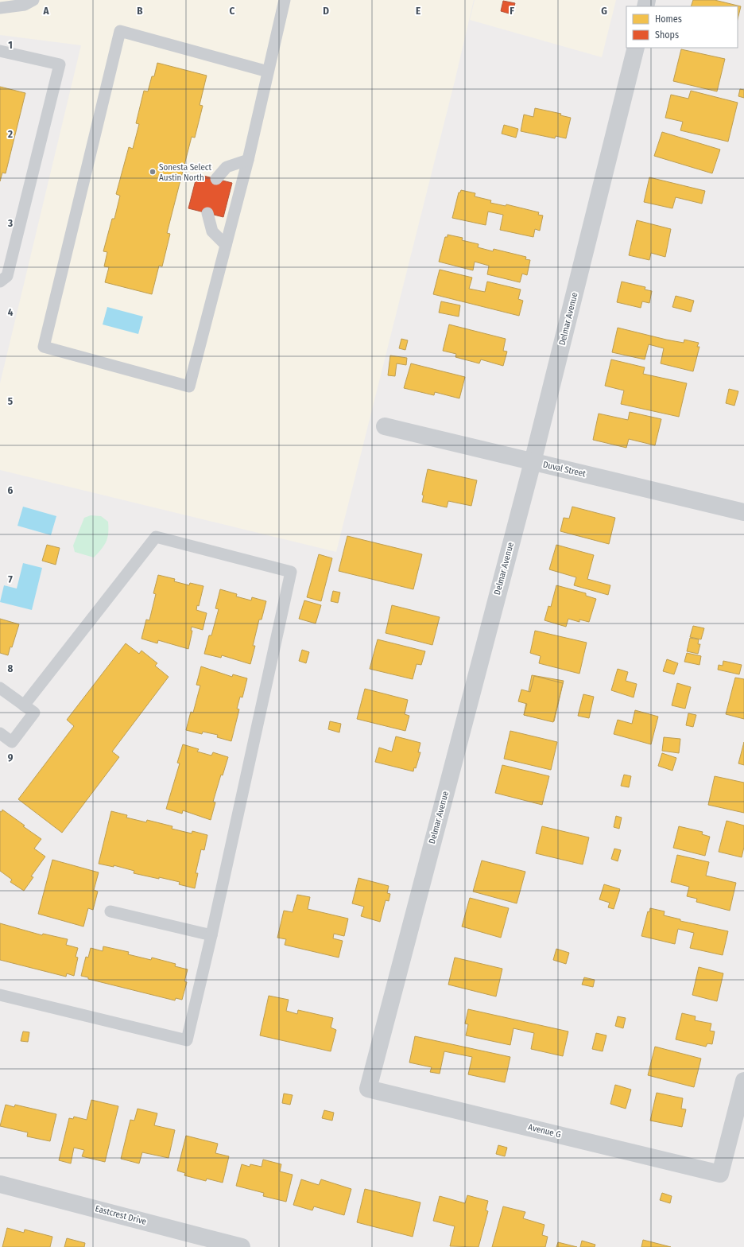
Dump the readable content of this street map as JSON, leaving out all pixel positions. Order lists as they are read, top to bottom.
{
  "streets": {
    "street": [
      "Delmar Avenue",
      "Duval Street",
      "Avenue G",
      "Eastcrest Drive"
    ]
  },
  "crossings": [
    ["Delmar Avenue", "Duval Street"],
    ["Delmar Avenue", "Avenue G"]
  ],
  "places": ["Sonesta Select Austin North"],
  "legend": ["Homes", "Shops"],
  "grid": {
    "columns": [
      "A",
      "B",
      "C",
      "D",
      "E",
      "F",
      "G"
    ],
    "rows": [
      "1",
      "2",
      "3",
      "4",
      "5",
      "6",
      "7",
      "8",
      "9"
    ]
  }
}
